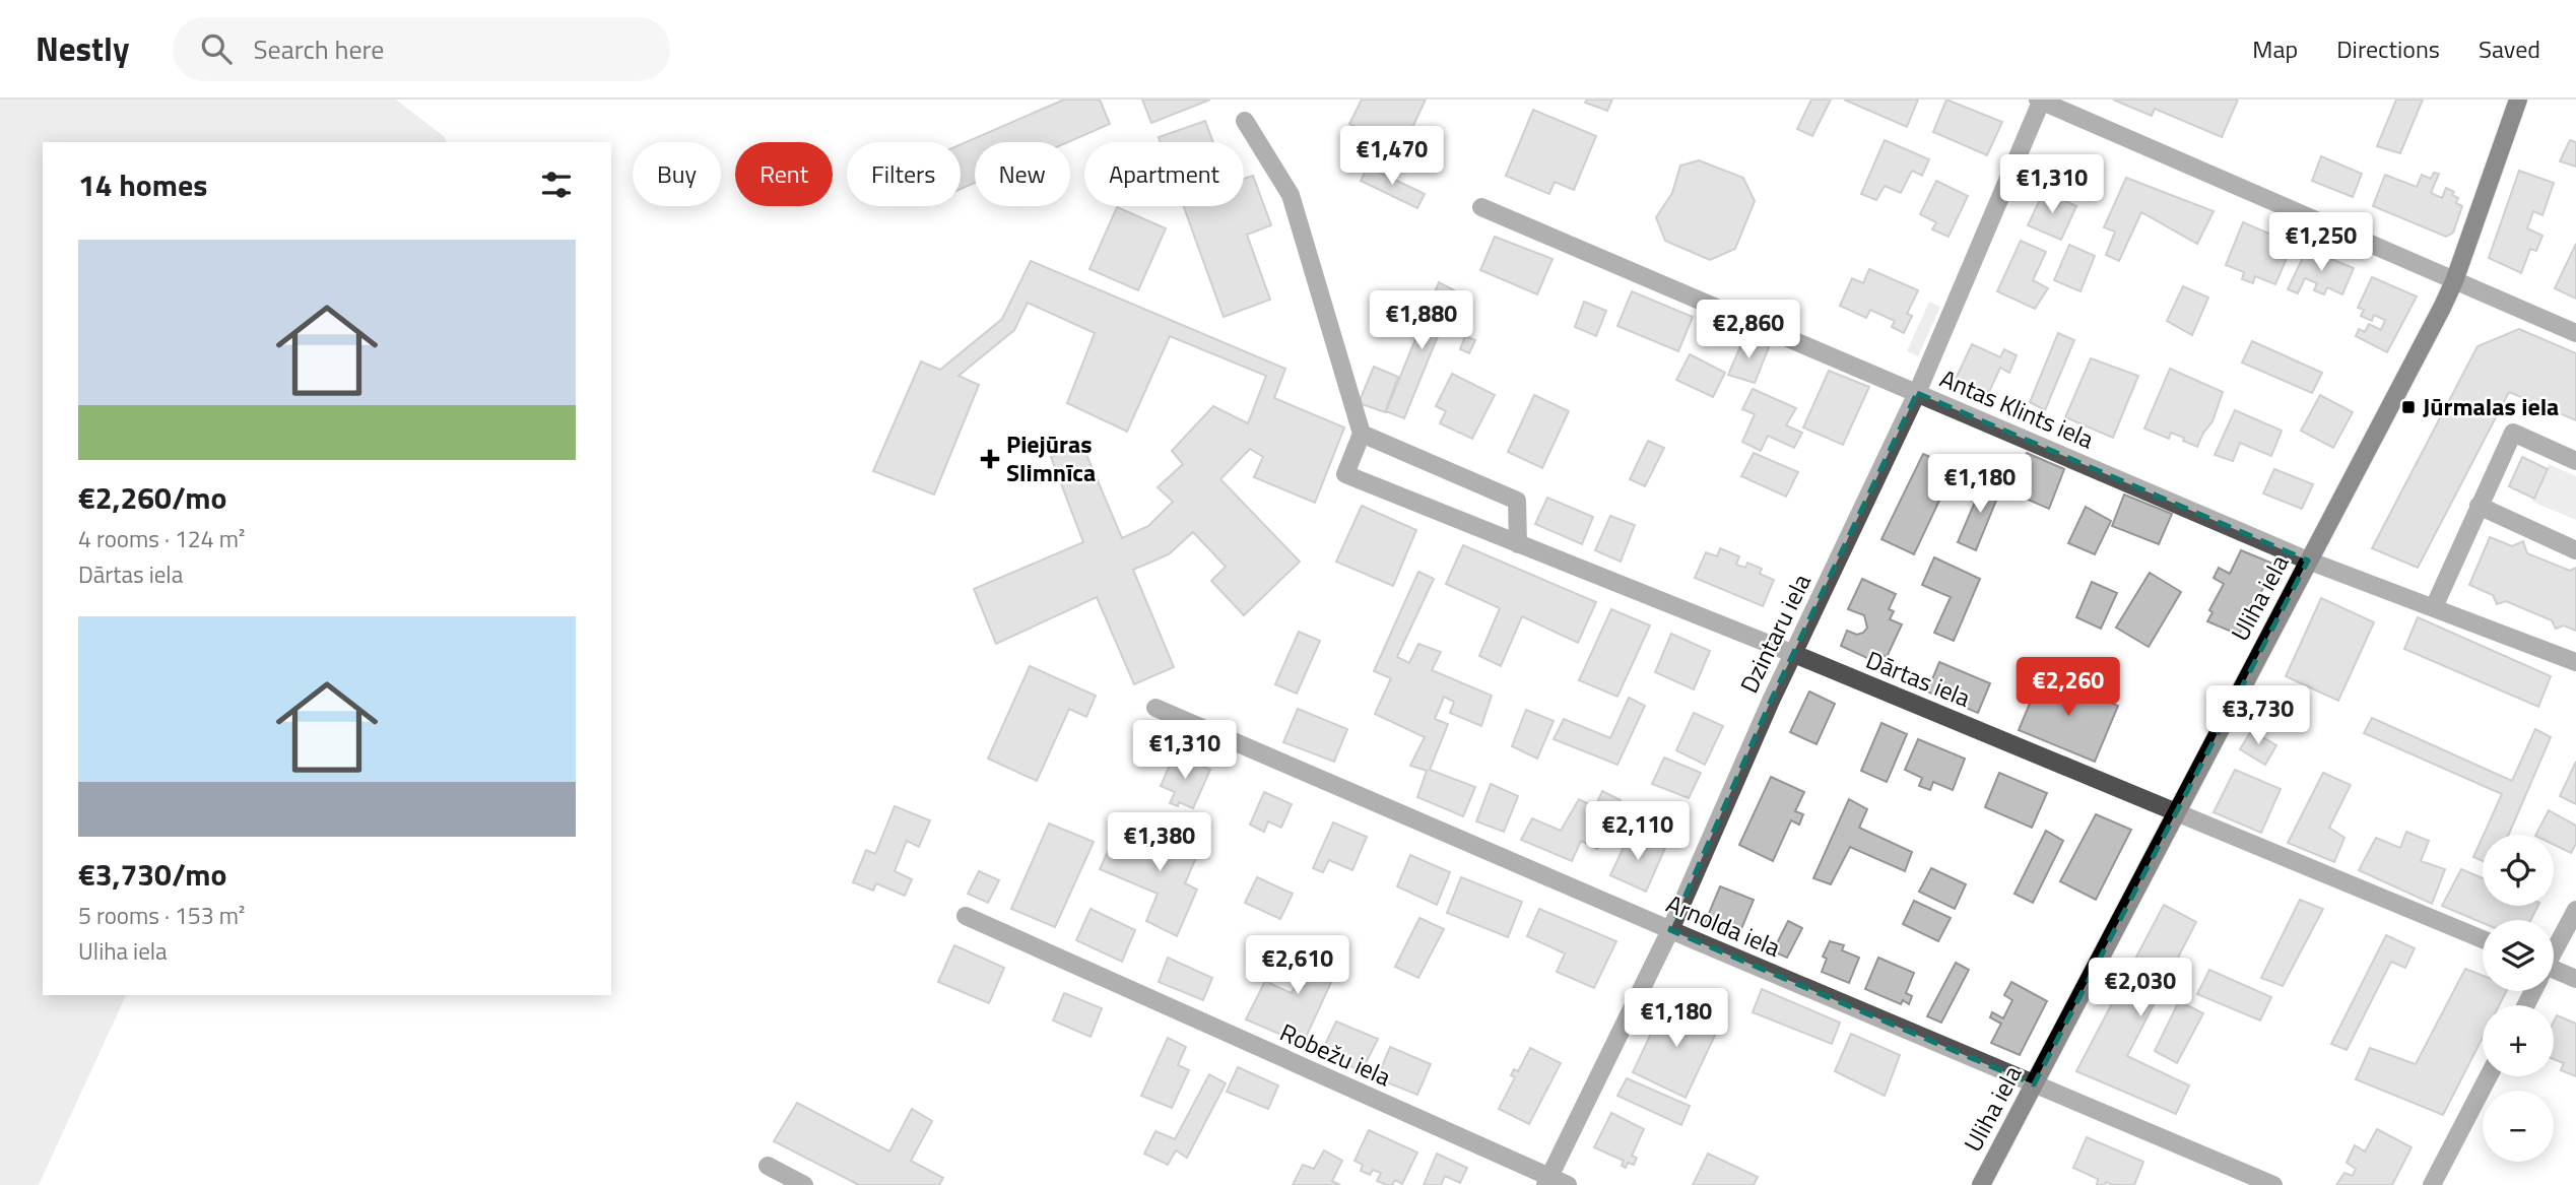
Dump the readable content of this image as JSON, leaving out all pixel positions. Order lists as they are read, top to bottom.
{
  "streets": {
    "main road": ["Uliha iela"],
    "street": [
      "Antas Klints iela",
      "Dzintaru iela",
      "Dārtas iela",
      "Arnolda iela",
      "Robežu iela"
    ]
  },
  "crossings": [
    ["Antas Klints iela", "Uliha iela"],
    ["Antas Klints iela", "Dzintaru iela"],
    ["Uliha iela", "Dārtas iela"],
    ["Uliha iela", "Arnolda iela"],
    ["Dzintaru iela", "Dārtas iela"],
    ["Dzintaru iela", "Arnolda iela"],
    ["Dzintaru iela", "Robežu iela"]
  ],
  "places": {
    "transit": ["Jūrmalas iela"],
    "health": ["Piejūras Slimnīca"]
  },
  "page": {
    "header": "Nestly",
    "search": "Search here",
    "nav": ["Map", "Directions", "Saved"],
    "price": [
      "€1,470",
      "€1,310",
      "€1,250",
      "€1,880",
      "€2,860",
      "€1,180",
      "€2,260",
      "€3,730",
      "€1,310",
      "€2,110",
      "€1,380",
      "€2,610",
      "€2,030",
      "€1,180"
    ],
    "chip": [
      "Buy",
      "Rent",
      "Filters",
      "New",
      "Apartment"
    ],
    "heading": "14 homes",
    "list": [
      {
        "name": "€2,260/mo",
        "note": "4 rooms · 124 m² · Dārtas iela"
      },
      {
        "name": "€3,730/mo",
        "note": "5 rooms · 153 m² · Uliha iela"
      }
    ],
    "map_buttons": ["+", "−"]
  }
}
